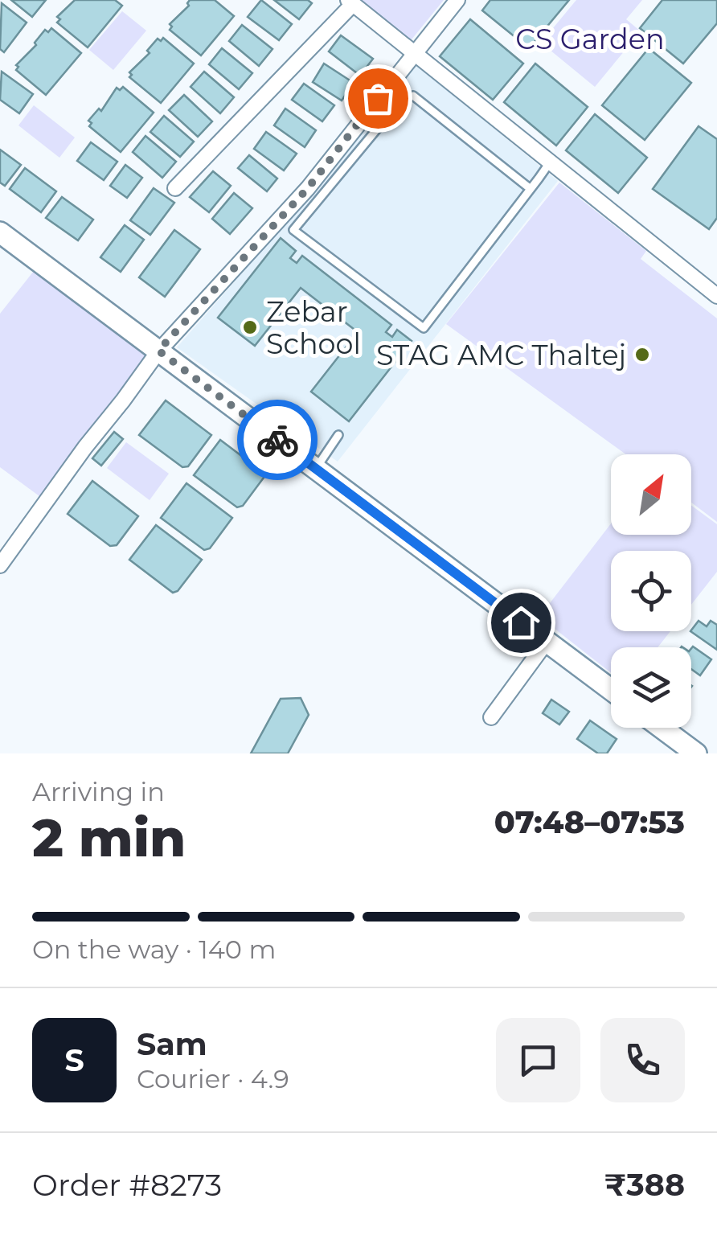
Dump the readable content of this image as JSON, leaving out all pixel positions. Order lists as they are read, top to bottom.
{
  "parks": ["CS Garden"],
  "places": ["Zebar School", "STAG AMC Thaltej"],
  "north": "top right",
  "page": {
    "heading": ["2 min", "Arriving in", "07:48–07:53"],
    "panel": [
      "Sam",
      "Courier · 4.9",
      "Order #8273",
      "₹388"
    ],
    "bar": "On the way · 140 m",
    "round": "S"
  }
}
